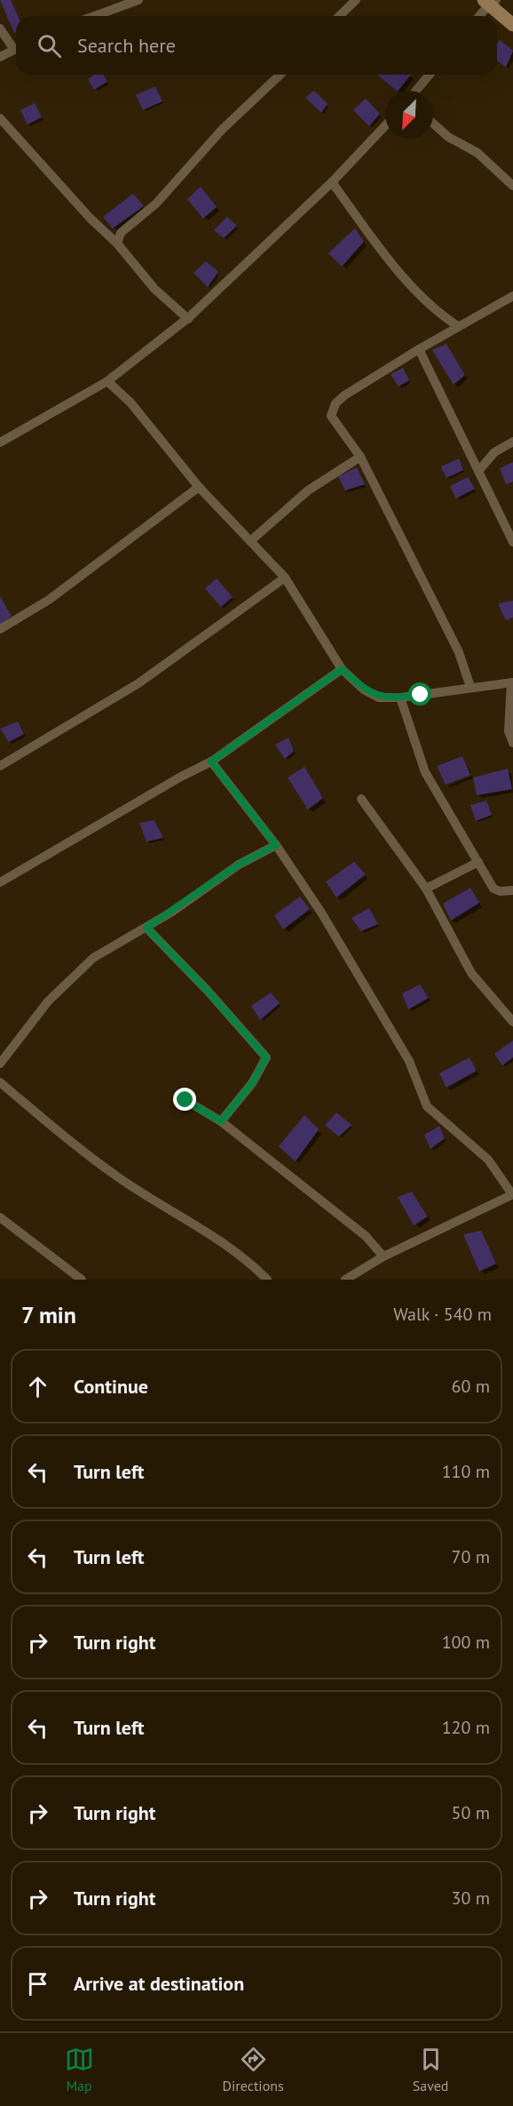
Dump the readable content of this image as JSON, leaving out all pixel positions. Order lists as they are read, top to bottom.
{
  "north": "bottom left",
  "page": {
    "search": "Search here",
    "heading": ["7 min", "Walk · 540 m"],
    "list": [
      ["Continue", "60 m"],
      ["Turn left", "110 m"],
      ["Turn left", "70 m"],
      ["Turn right", "100 m"],
      ["Turn left", "120 m"],
      ["Turn right", "50 m"],
      ["Turn right", "30 m"],
      "Arrive at destination"
    ],
    "nav": ["Map", "Directions", "Saved"]
  }
}
